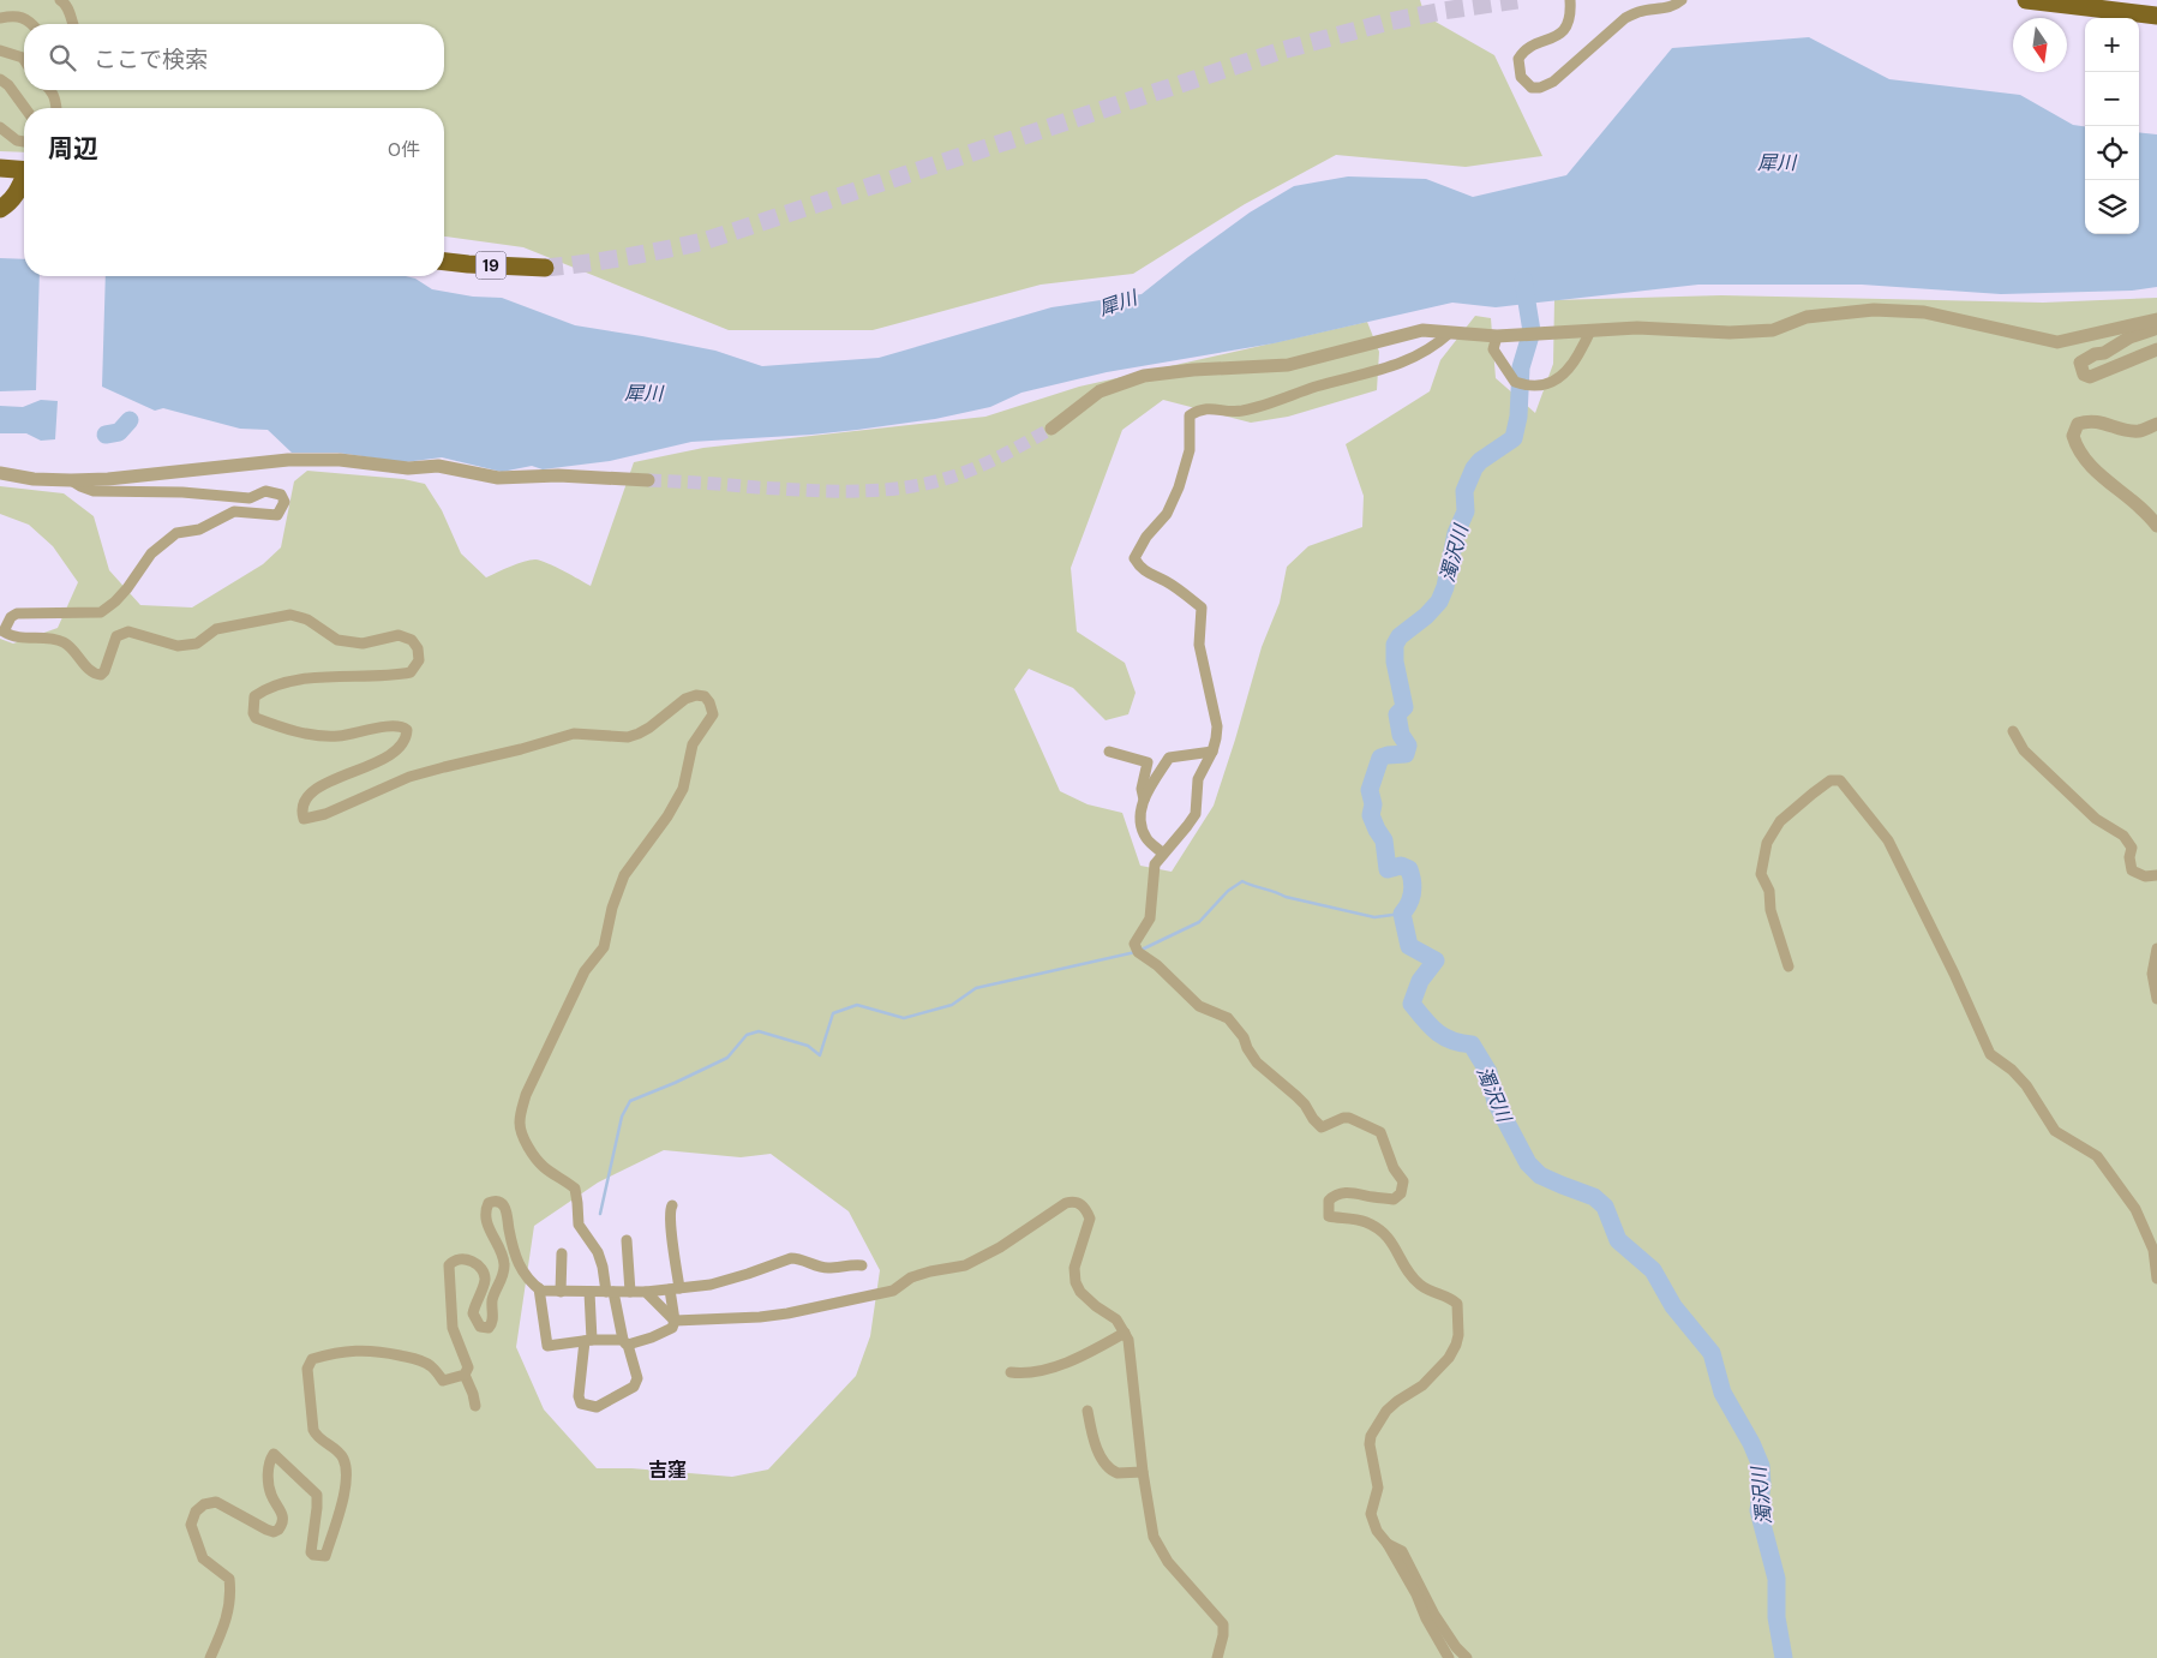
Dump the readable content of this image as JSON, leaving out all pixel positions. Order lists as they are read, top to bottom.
{
  "streets": {
    "highway": ["19"]
  },
  "districts": ["吉窪"],
  "water": ["犀川", "濁沢川"],
  "north": "bottom",
  "page": {
    "map_buttons": ["+", "−"],
    "search": "ここで検索",
    "heading": ["周辺", "0件"]
  }
}
